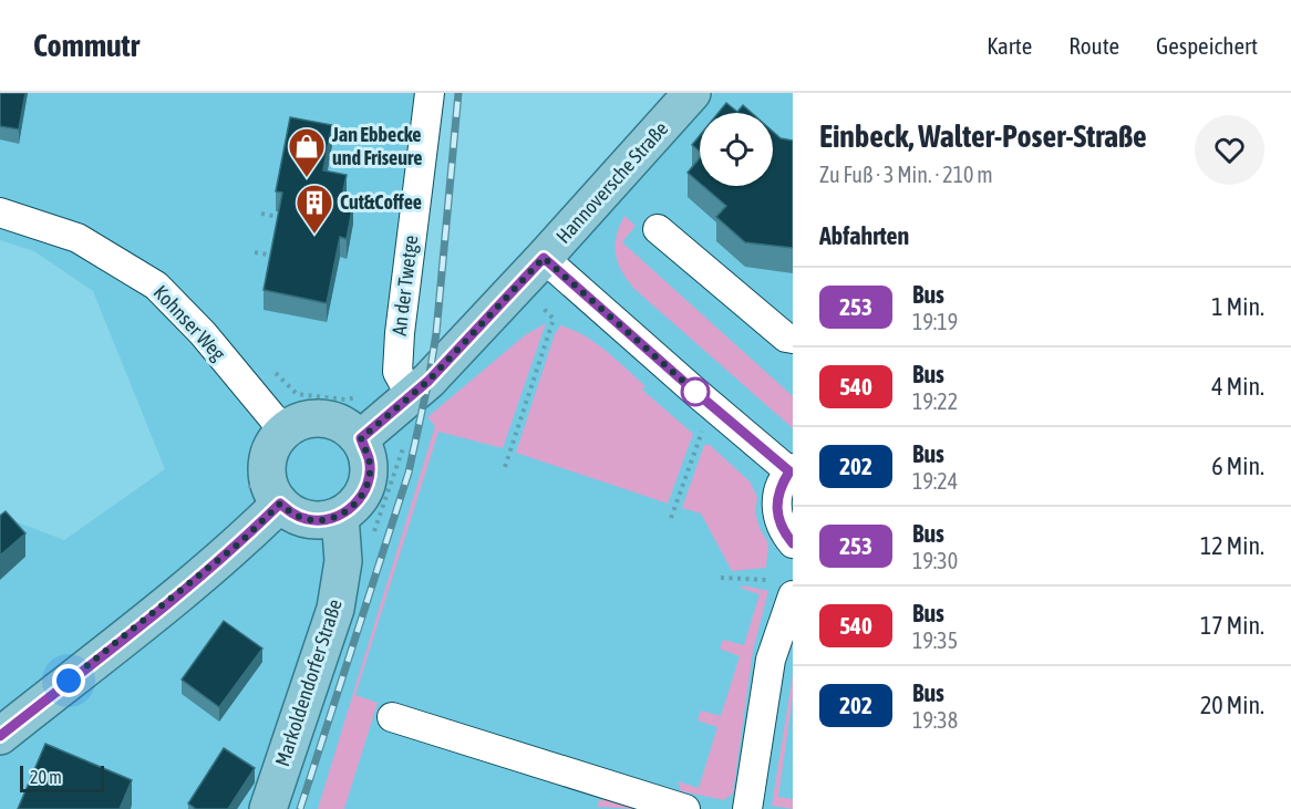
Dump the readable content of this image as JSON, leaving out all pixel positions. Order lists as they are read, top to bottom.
{
  "streets": {
    "main road": ["Hannoversche Straße", "Markoldendorfer Straße"],
    "street": ["An der Twetge", "Kohnser Weg"]
  },
  "crossings": [
    ["Hannoversche Straße", "An der Twetge"]
  ],
  "places": {
    "shop": ["Jan Ebbecke und Friseure"],
    "building": ["Cut&Coffee"]
  },
  "lines": ["bus line 253"],
  "scale_bar": "20 m",
  "page": {
    "header": "Commutr",
    "nav": ["Karte", "Route", "Gespeichert"],
    "heading": [
      ["Einbeck, Walter-Poser-Straße", "Zu Fuß · 3 Min. · 210 m"],
      "Abfahrten"
    ],
    "list": [
      {
        "mark": "253",
        "name": "Bus",
        "note": "19:19",
        "value": "1 Min."
      },
      {
        "mark": "540",
        "name": "Bus",
        "note": "19:22",
        "value": "4 Min."
      },
      {
        "mark": "202",
        "name": "Bus",
        "note": "19:24",
        "value": "6 Min."
      },
      {
        "mark": "253",
        "name": "Bus",
        "note": "19:30",
        "value": "12 Min."
      },
      {
        "mark": "540",
        "name": "Bus",
        "note": "19:35",
        "value": "17 Min."
      },
      {
        "mark": "202",
        "name": "Bus",
        "note": "19:38",
        "value": "20 Min."
      }
    ],
    "scale": "20 m"
  }
}
